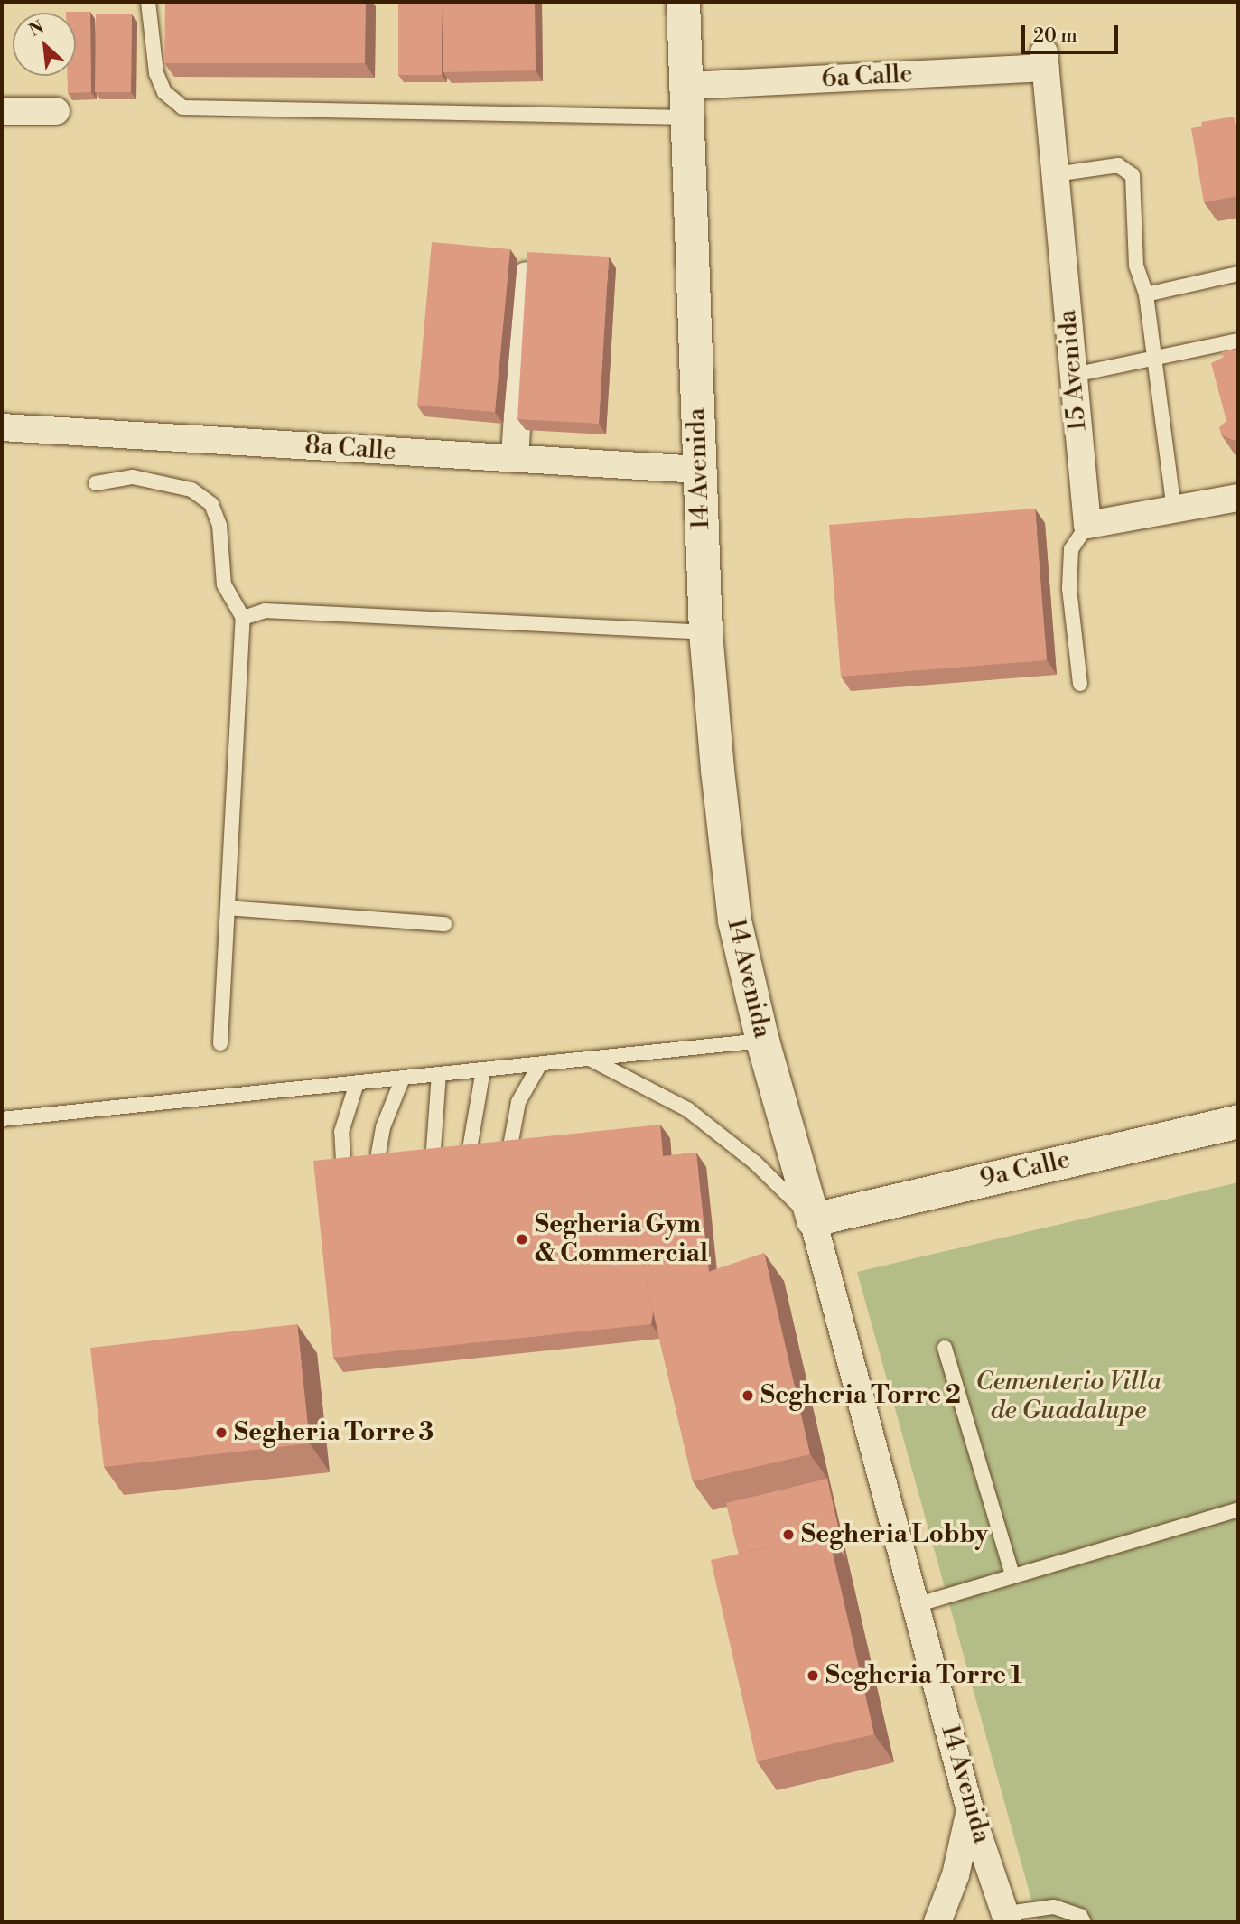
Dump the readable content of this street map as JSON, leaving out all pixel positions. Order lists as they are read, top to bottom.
{
  "streets": {
    "street": [
      "6a Calle",
      "15 Avenida",
      "8a Calle",
      "14 Avenida",
      "9a Calle"
    ]
  },
  "crossings": [
    ["6a Calle", "15 Avenida"],
    ["6a Calle", "14 Avenida"],
    ["8a Calle", "14 Avenida"],
    ["14 Avenida", "9a Calle"]
  ],
  "parks": ["Cementerio Villa de Guadalupe"],
  "places": [
    "Segheria Gym & Commercial",
    "Segheria Torre 2",
    "Segheria Torre 3",
    "Segheria Lobby",
    "Segheria Torre 1"
  ],
  "scale_bar": "20 m",
  "north": "top left"
}
